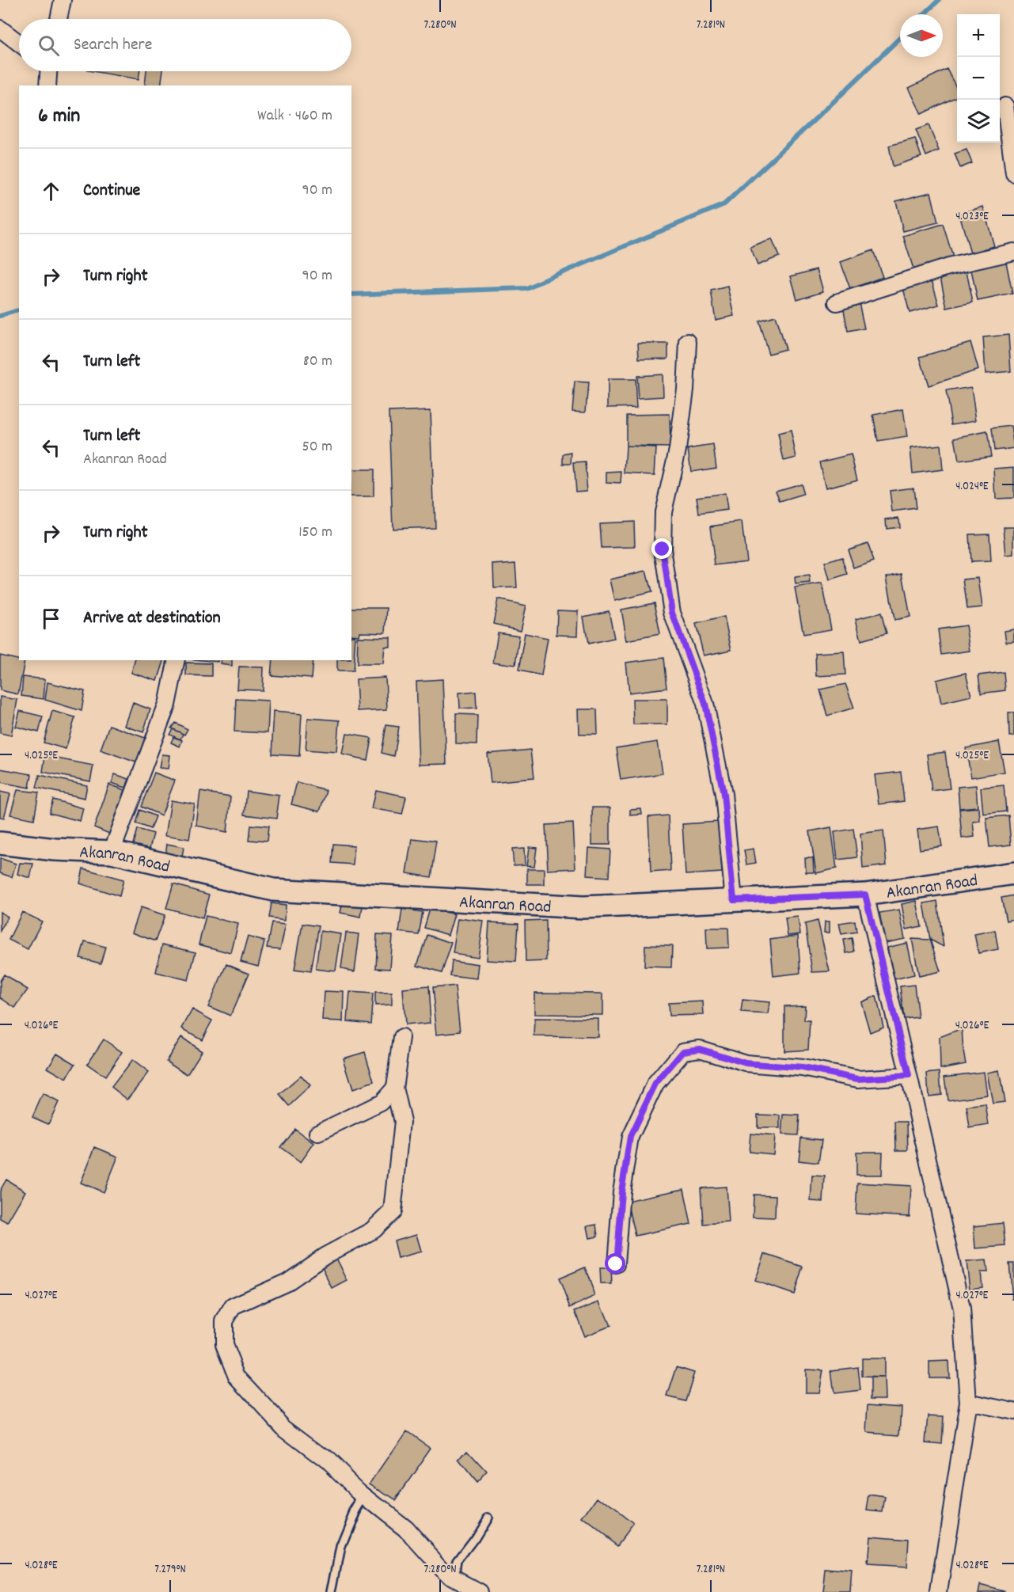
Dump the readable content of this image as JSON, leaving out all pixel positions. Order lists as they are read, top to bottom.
{
  "streets": {
    "main road": ["Akanran Road"]
  },
  "north": "right",
  "page": {
    "map_buttons": ["+", "−"],
    "search": "Search here",
    "heading": ["6 min", "Walk · 460 m"],
    "list": [
      ["Continue", "90 m"],
      ["Turn right", "90 m"],
      ["Turn left", "80 m"],
      ["Turn left", "Akanran Road", "50 m"],
      ["Turn right", "150 m"],
      "Arrive at destination"
    ]
  },
  "coordinates": [
    "7.280°N",
    "7.281°N",
    "4.023°E",
    "4.024°E",
    "4.025°E",
    "4.026°E",
    "4.027°E",
    "4.028°E",
    "7.279°N"
  ]
}
